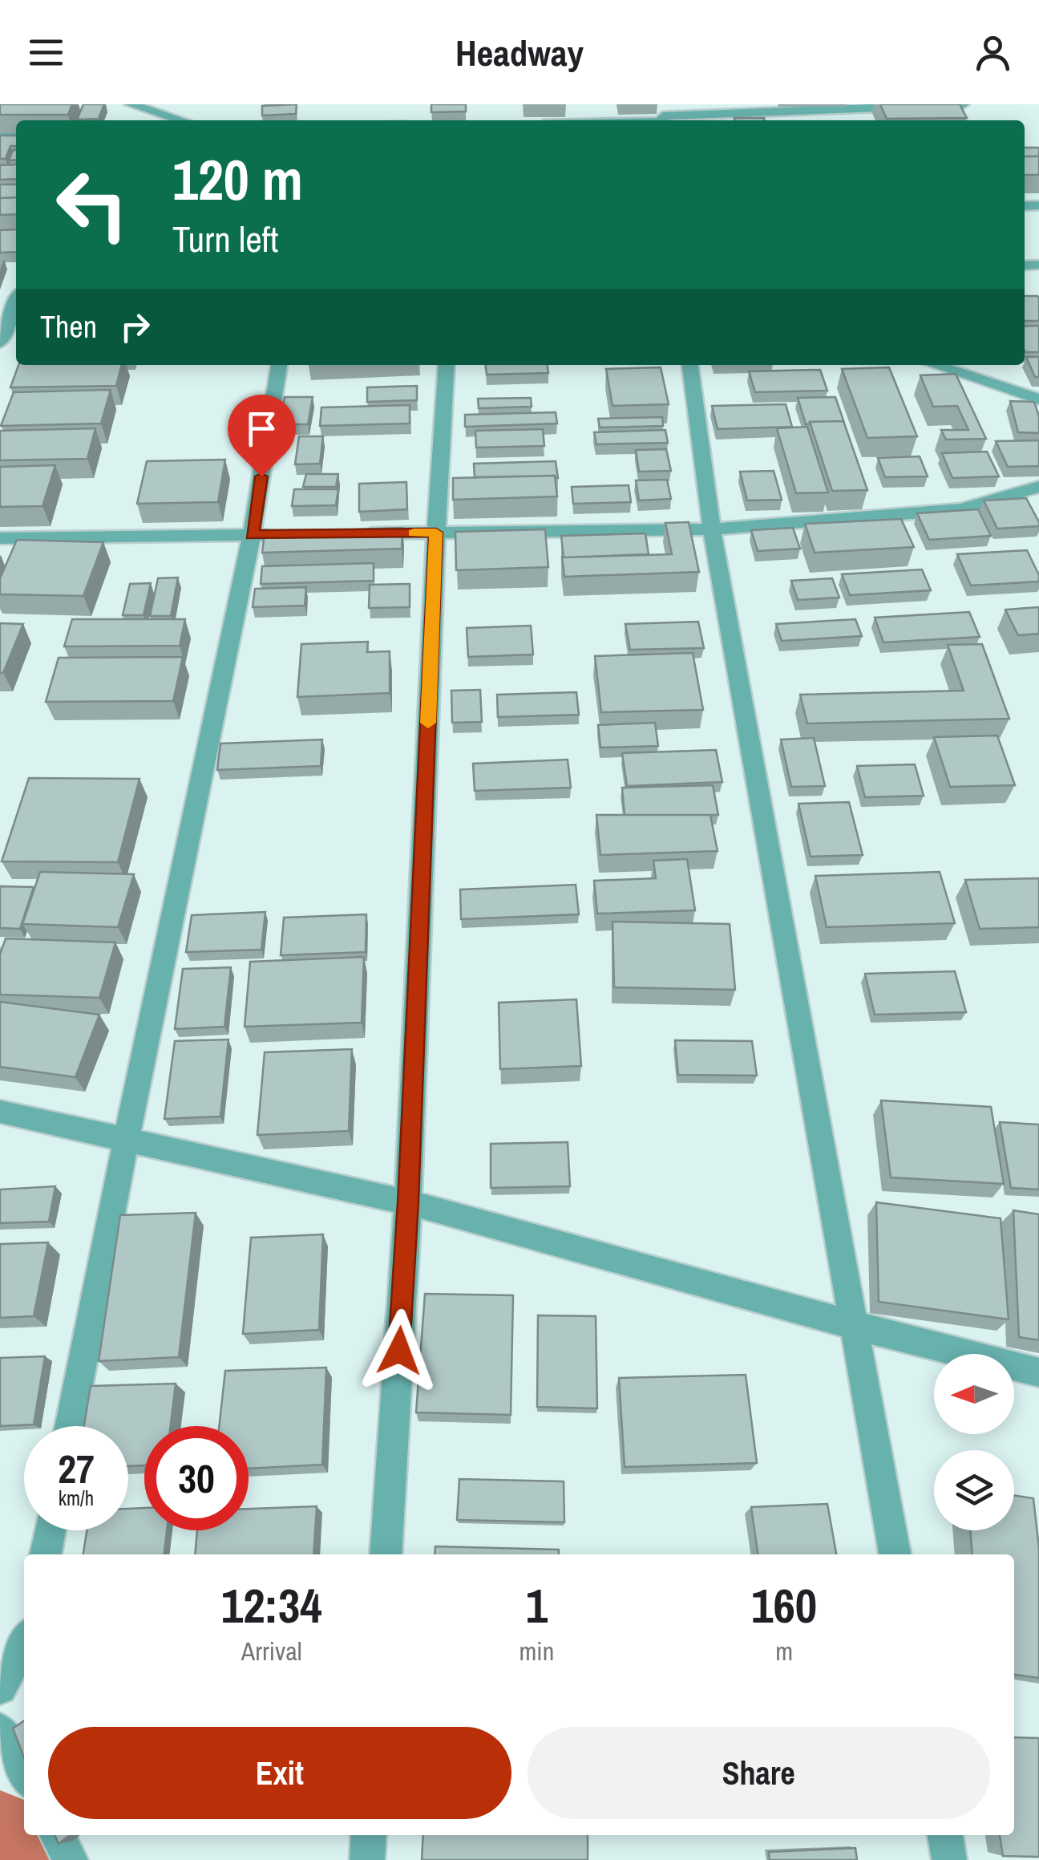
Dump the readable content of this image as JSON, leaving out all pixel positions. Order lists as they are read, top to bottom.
{
  "north": "left",
  "page": {
    "header": "Headway",
    "turn": ["120 m", "Turn left"],
    "then": "Then",
    "speed": "27 km/h",
    "limit": "30",
    "eta": [
      "12:34",
      "Arrival",
      "1",
      "min",
      "160",
      "m"
    ],
    "buttons": ["Exit", "Share"]
  }
}
